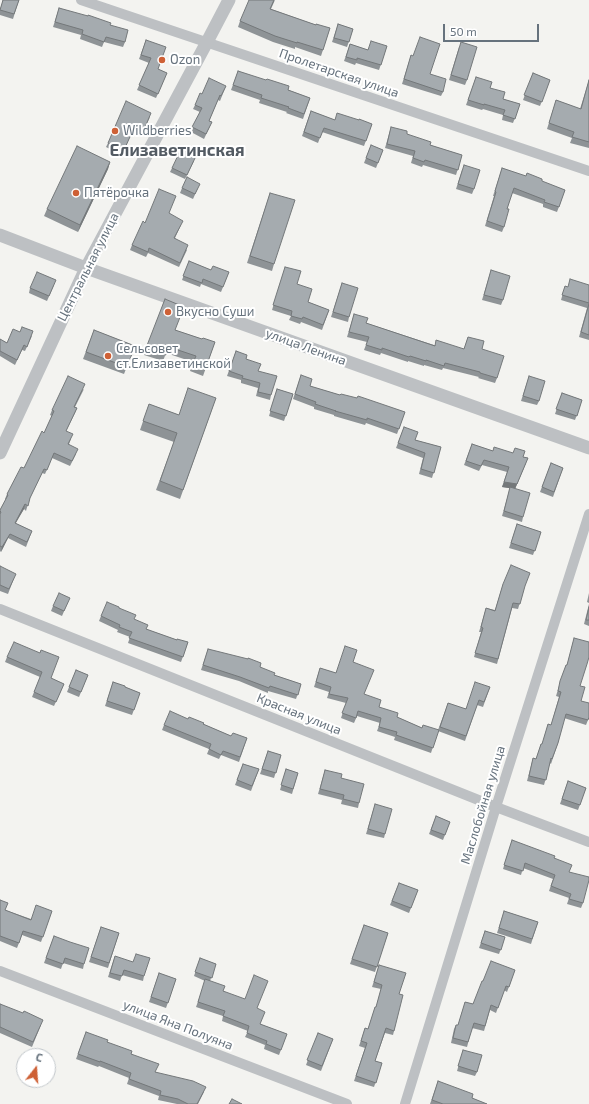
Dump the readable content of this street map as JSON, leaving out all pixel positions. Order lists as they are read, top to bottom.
{
  "streets": {
    "street": [
      "Пролетарская улица",
      "Центральная улица",
      "улица Ленина",
      "Красная улица",
      "Маслобойная улица",
      "улица Яна Полуяна"
    ]
  },
  "crossings": [
    ["Пролетарская улица", "Центральная улица"],
    ["Центральная улица", "улица Ленина"],
    ["Красная улица", "Маслобойная улица"]
  ],
  "districts": ["Елизаветинская"],
  "places": [
    "Ozon",
    "Wildberries",
    "Пятёрочка",
    "Вкусно Суши",
    "Сельсовет ст.Елизаветинской"
  ],
  "scale_bar": "50 m",
  "north": "top"
}
